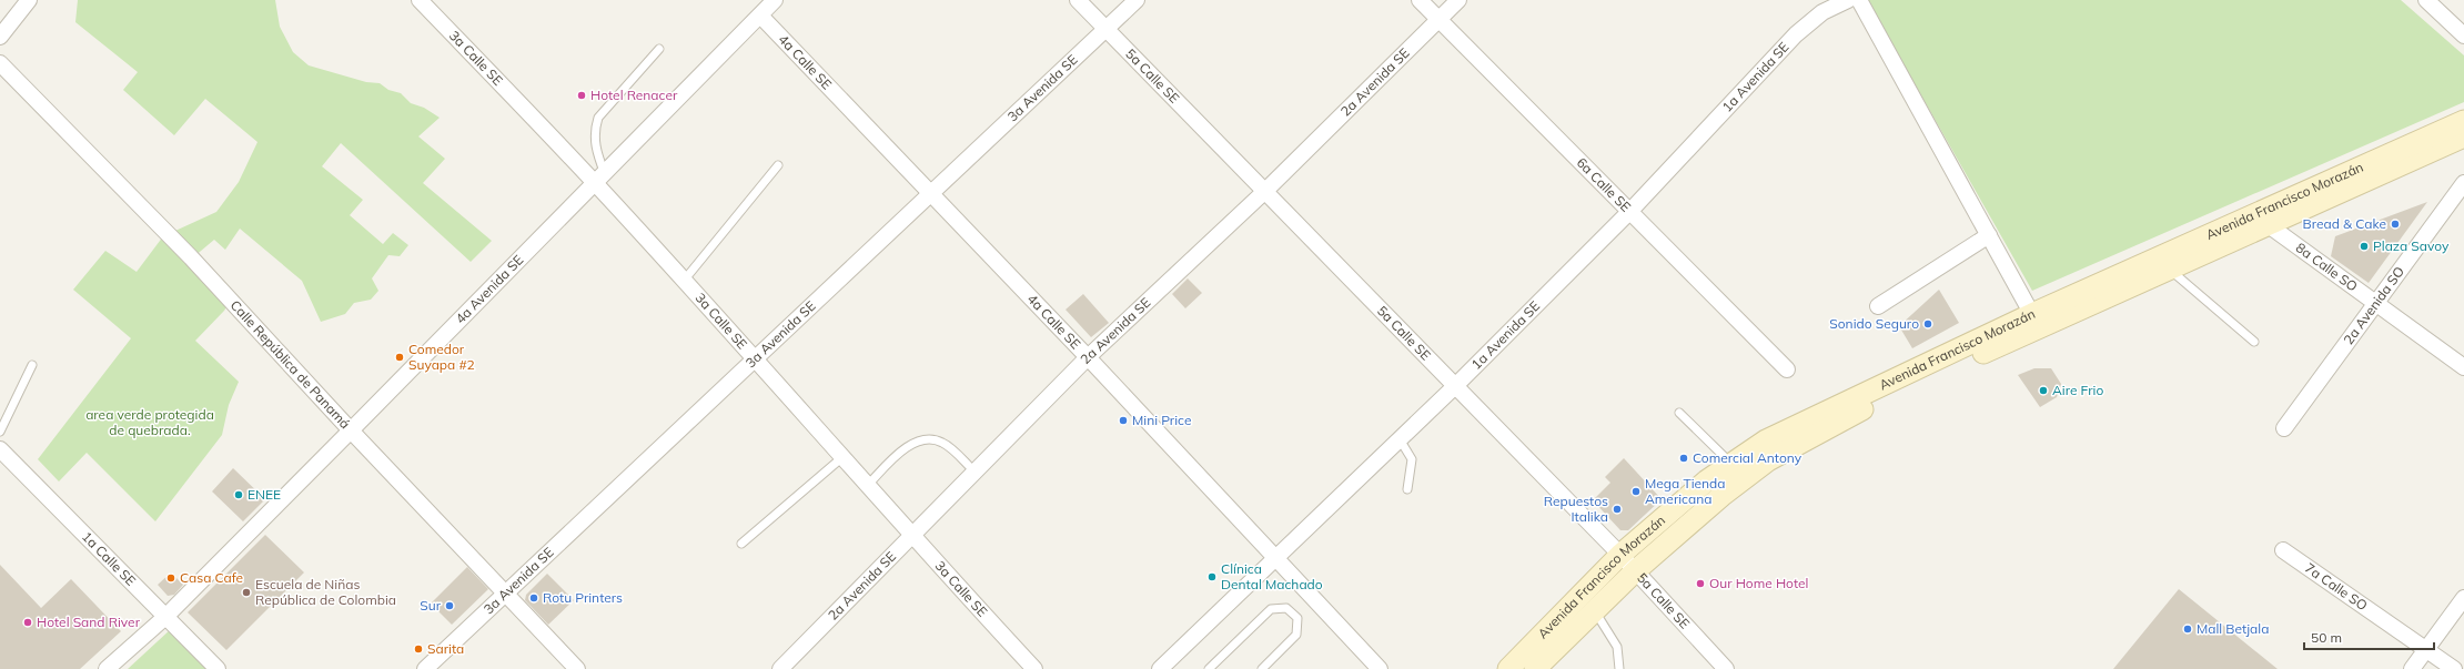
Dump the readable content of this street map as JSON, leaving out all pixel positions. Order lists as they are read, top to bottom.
{
  "streets": {
    "main road": ["Avenida Francisco Morazán"],
    "street": [
      "3a Calle SE",
      "4a Calle SE",
      "5a Calle SE",
      "1a Avenida SE",
      "2a Avenida SE",
      "3a Avenida SE",
      "6a Calle SE",
      "8a Calle SO",
      "4a Avenida SE",
      "2a Avenida SO",
      "Calle República de Panamá",
      "1a Calle SE",
      "7a Calle SO"
    ]
  },
  "crossings": [
    ["3a Calle SE", "2a Avenida SE"],
    ["3a Calle SE", "3a Avenida SE"],
    ["3a Calle SE", "4a Avenida SE"],
    ["4a Calle SE", "1a Avenida SE"],
    ["4a Calle SE", "2a Avenida SE"],
    ["4a Calle SE", "3a Avenida SE"],
    ["4a Calle SE", "4a Avenida SE"],
    ["5a Calle SE", "1a Avenida SE"],
    ["5a Calle SE", "2a Avenida SE"],
    ["5a Calle SE", "3a Avenida SE"],
    ["5a Calle SE", "Avenida Francisco Morazán"],
    ["1a Avenida SE", "6a Calle SE"],
    ["2a Avenida SE", "6a Calle SE"],
    ["3a Avenida SE", "Calle República de Panamá"],
    ["Avenida Francisco Morazán", "8a Calle SO"],
    ["8a Calle SO", "2a Avenida SO"],
    ["4a Avenida SE", "Calle República de Panamá"],
    ["4a Avenida SE", "1a Calle SE"]
  ],
  "parks": ["area verde protegida de quebrada."],
  "places": [
    "Hotel Renacer",
    "Bread & Cake",
    "Plaza Savoy",
    "Sonido Seguro",
    "Comedor Suyapa #2",
    "Aire Frio",
    "Mini Price",
    "Comercial Antony",
    "Mega Tienda Americana",
    "ENEE",
    "Repuestos Italika",
    "Clínica Dental Machado",
    "Casa Cafe",
    "Our Home Hotel",
    "Escuela de Niñas República de Colombia",
    "Rotu Printers",
    "Sur",
    "Hotel Sand River",
    "Mall Betjala",
    "Sarita"
  ],
  "scale_bar": "50 m"
}
